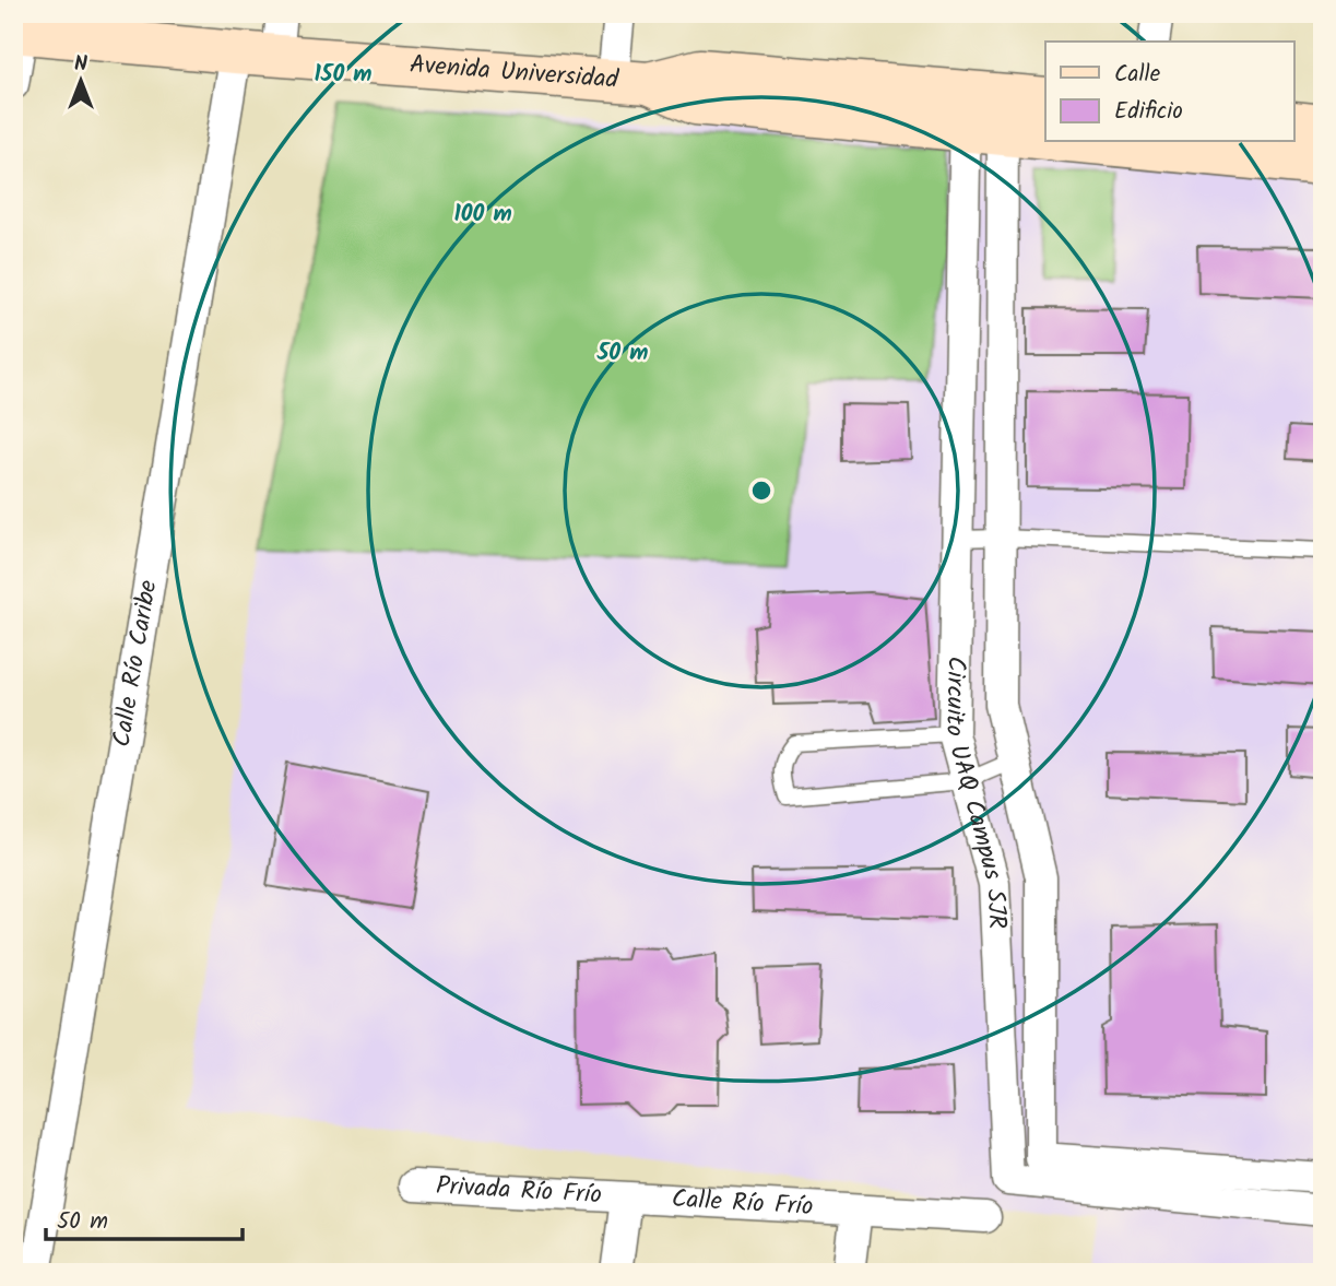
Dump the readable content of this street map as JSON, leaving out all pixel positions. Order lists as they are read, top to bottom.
{
  "streets": {
    "main road": ["Avenida Universidad"],
    "street": [
      "Calle Río Caribe",
      "Circuito UAQ Campus SJR",
      "Privada Río Frío",
      "Calle Río Frío"
    ]
  },
  "crossings": [
    ["Avenida Universidad", "Calle Río Caribe"],
    ["Avenida Universidad", "Circuito UAQ Campus SJR"],
    ["Privada Río Frío", "Calle Río Frío"]
  ],
  "legend": ["Calle", "Edificio"],
  "scale_bar": "50 m",
  "north": "top",
  "rings": ["150 m", "100 m", "50 m"]
}
